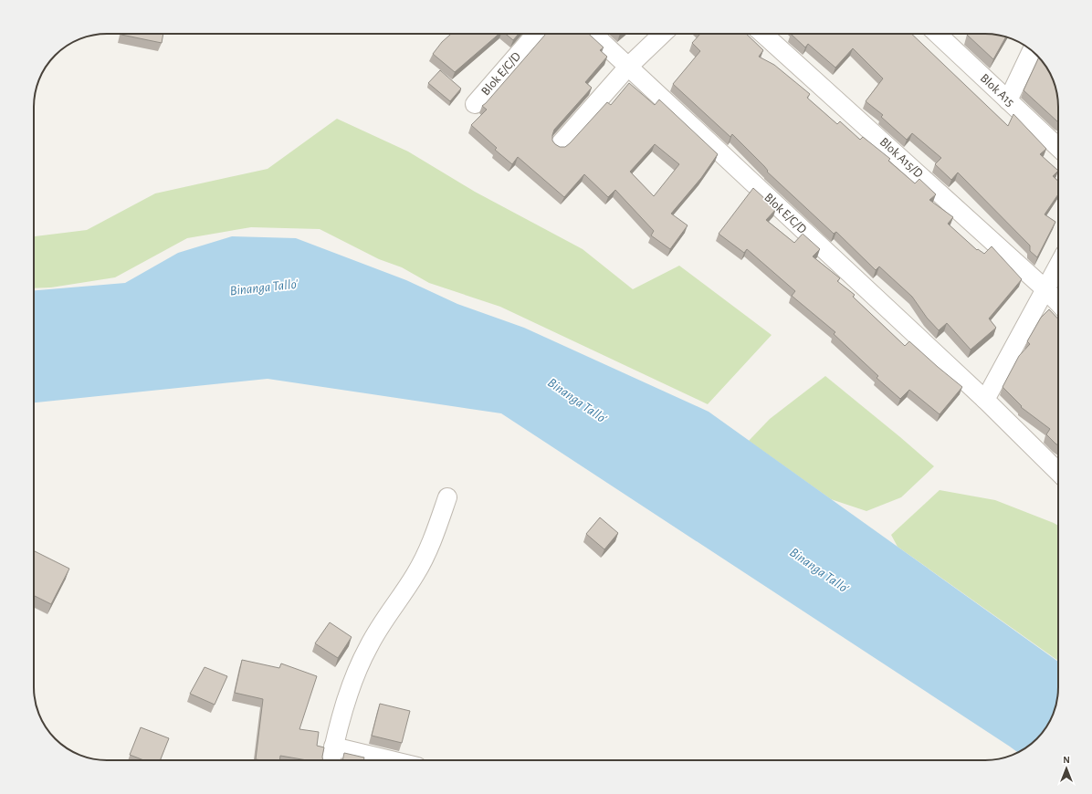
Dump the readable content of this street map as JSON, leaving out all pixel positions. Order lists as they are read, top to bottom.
{
  "streets": {
    "street": ["Blok E/C/D", "Blok A15", "Blok A15/D"]
  },
  "water": ["Binanga Tallo'"],
  "north": "top"
}
